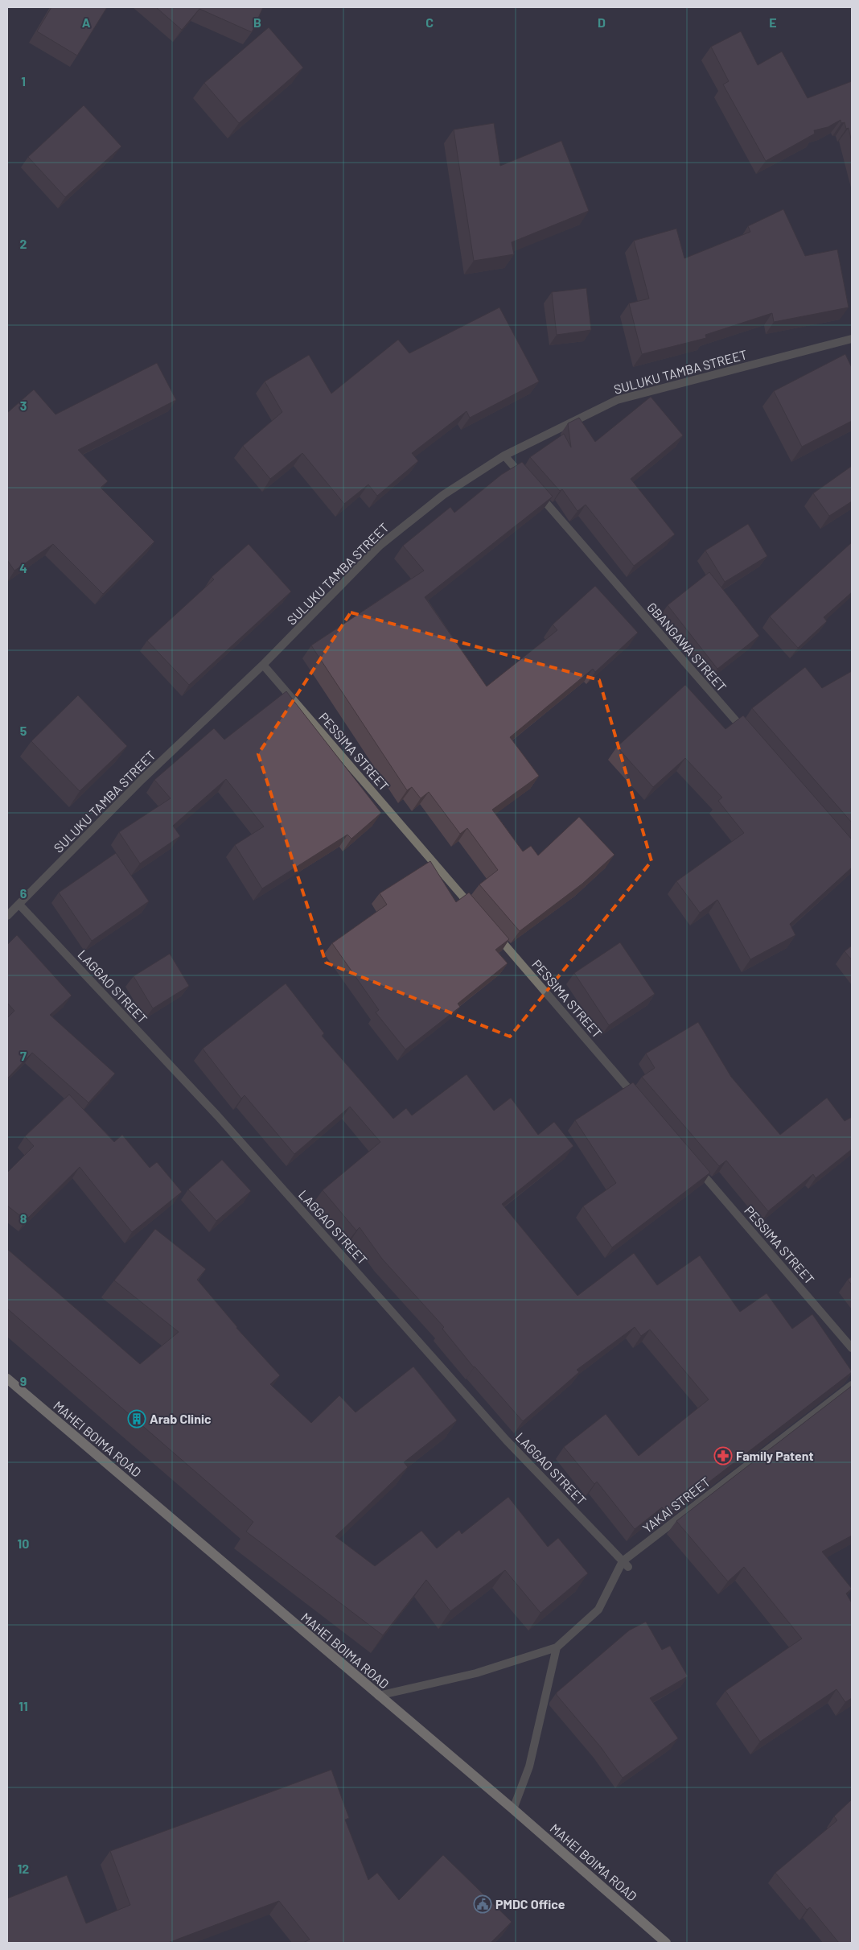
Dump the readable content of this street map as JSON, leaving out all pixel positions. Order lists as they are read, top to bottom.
{
  "streets": {
    "main road": ["MAHEI BOIMA ROAD"],
    "street": [
      "SULUKU TAMBA STREET",
      "GBANGAWA STREET",
      "PESSIMA STREET",
      "LAGGAO STREET",
      "YAKAI STREET"
    ]
  },
  "crossings": [
    ["SULUKU TAMBA STREET", "PESSIMA STREET"],
    ["SULUKU TAMBA STREET", "LAGGAO STREET"],
    ["LAGGAO STREET", "YAKAI STREET"],
    ["MAHEI BOIMA ROAD", "YAKAI STREET"]
  ],
  "places": {
    "building": ["Arab Clinic"],
    "pharmacy": ["Family Patent"],
    "public building": ["PMDC Office"]
  },
  "grid": {
    "columns": [
      "A",
      "B",
      "C",
      "D",
      "E"
    ],
    "rows": [
      "1",
      "2",
      "3",
      "4",
      "5",
      "6",
      "7",
      "8",
      "9",
      "10",
      "11",
      "12"
    ]
  }
}
